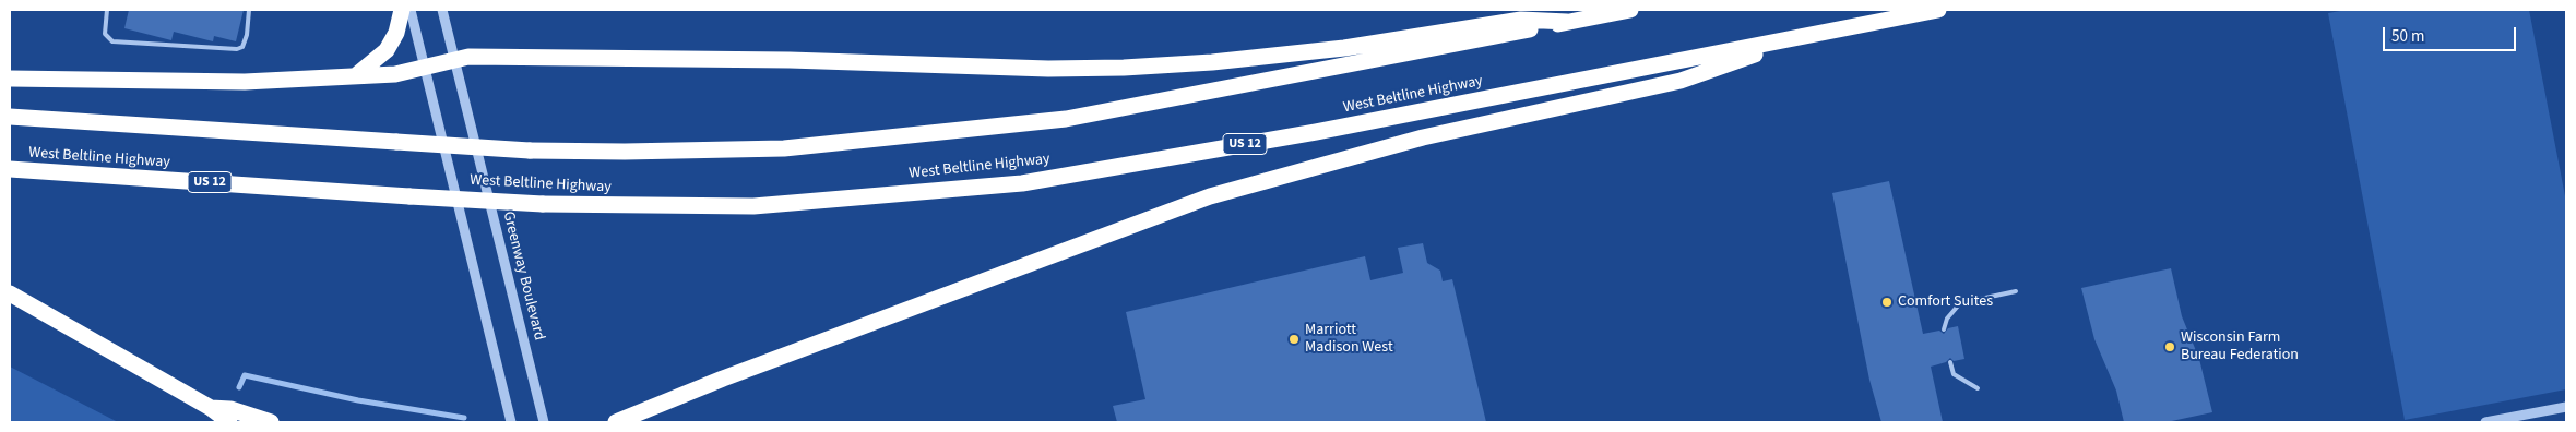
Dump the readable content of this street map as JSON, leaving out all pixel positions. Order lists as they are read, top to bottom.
{
  "streets": {
    "highway": ["West Beltline Highway", "US 12"],
    "street": ["Greenway Boulevard"]
  },
  "places": ["Comfort Suites", "Marriott Madison West", "Wisconsin Farm Bureau Federation"],
  "scale_bar": "50 m"
}
